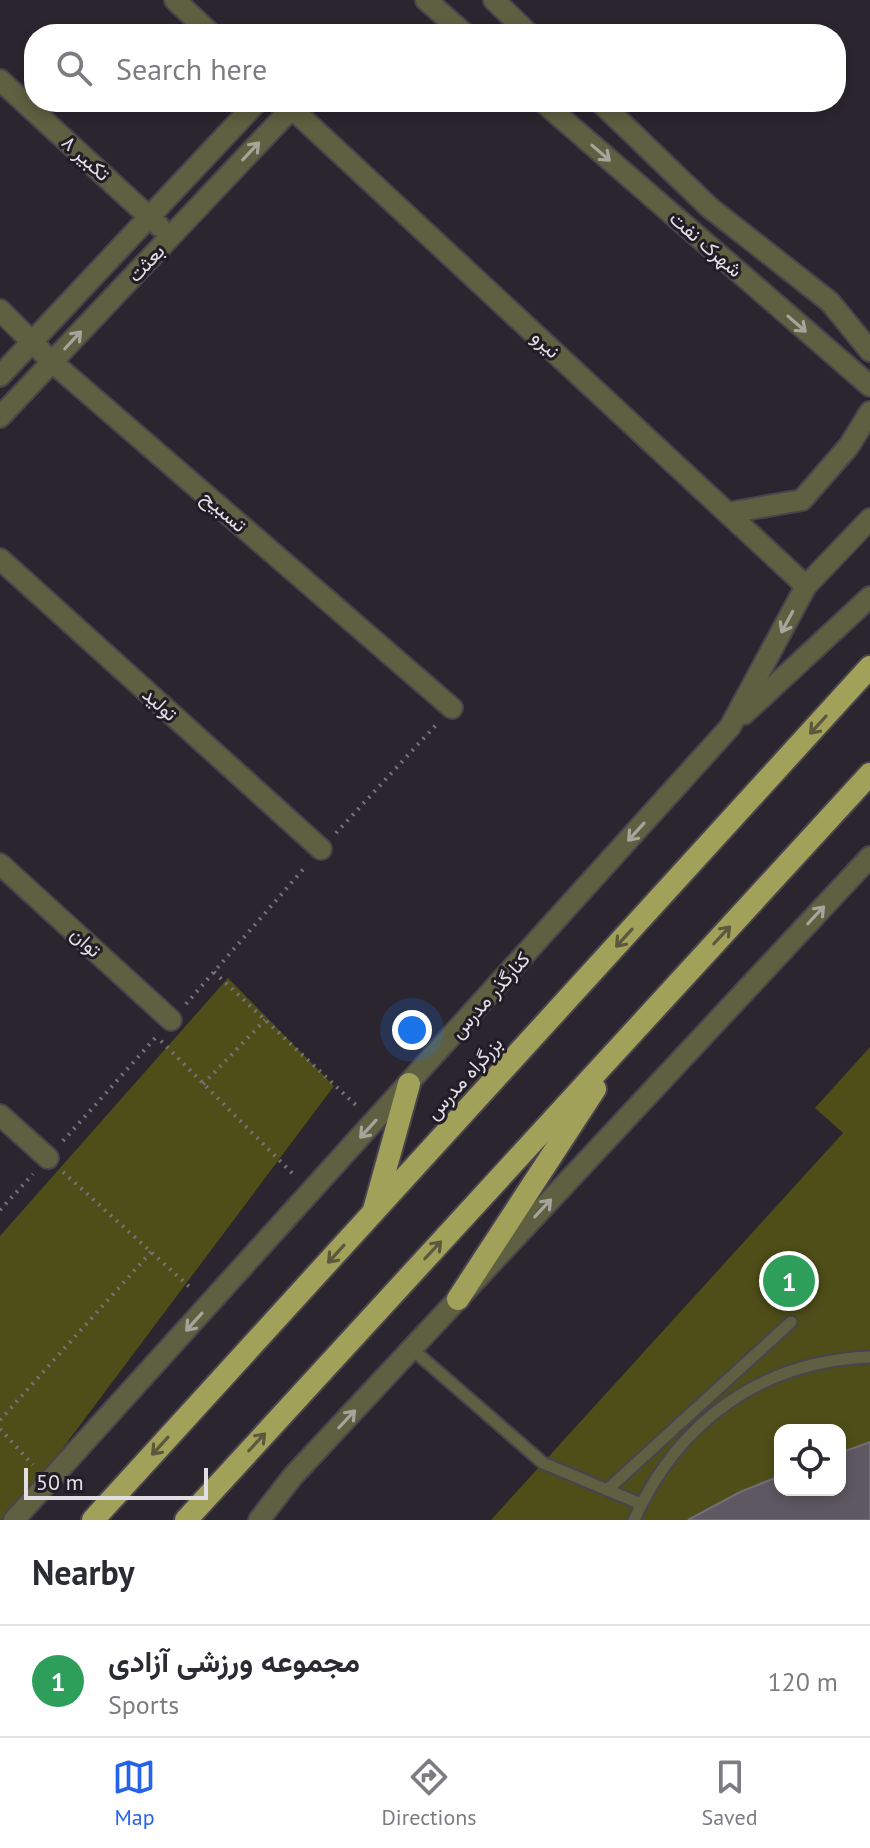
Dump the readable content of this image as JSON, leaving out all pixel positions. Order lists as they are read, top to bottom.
{
  "streets": {
    "highway": ["بزرگراه مدرس"],
    "street": [
      "تکبیر ۸",
      "شهرک نفت",
      "بعثت",
      "نیرو",
      "تسبیح",
      "تولید",
      "توان",
      "کنارگذر مدرس"
    ]
  },
  "crossings": [
    ["تکبیر ۸", "بعثت"],
    ["بعثت", "تسبیح"],
    ["نیرو", "کنارگذر مدرس"]
  ],
  "one_way": ["کنارگذر مدرس"],
  "scale_bar": "50 m",
  "page": {
    "search": "Search here",
    "pins": "1",
    "scale": "50 m",
    "heading": "Nearby",
    "list": [
      {
        "mark": "1",
        "name": "مجموعه ورزشی آزادی",
        "note": "Sports",
        "value": "120 m"
      }
    ],
    "nav": ["Map", "Directions", "Saved"]
  }
}
